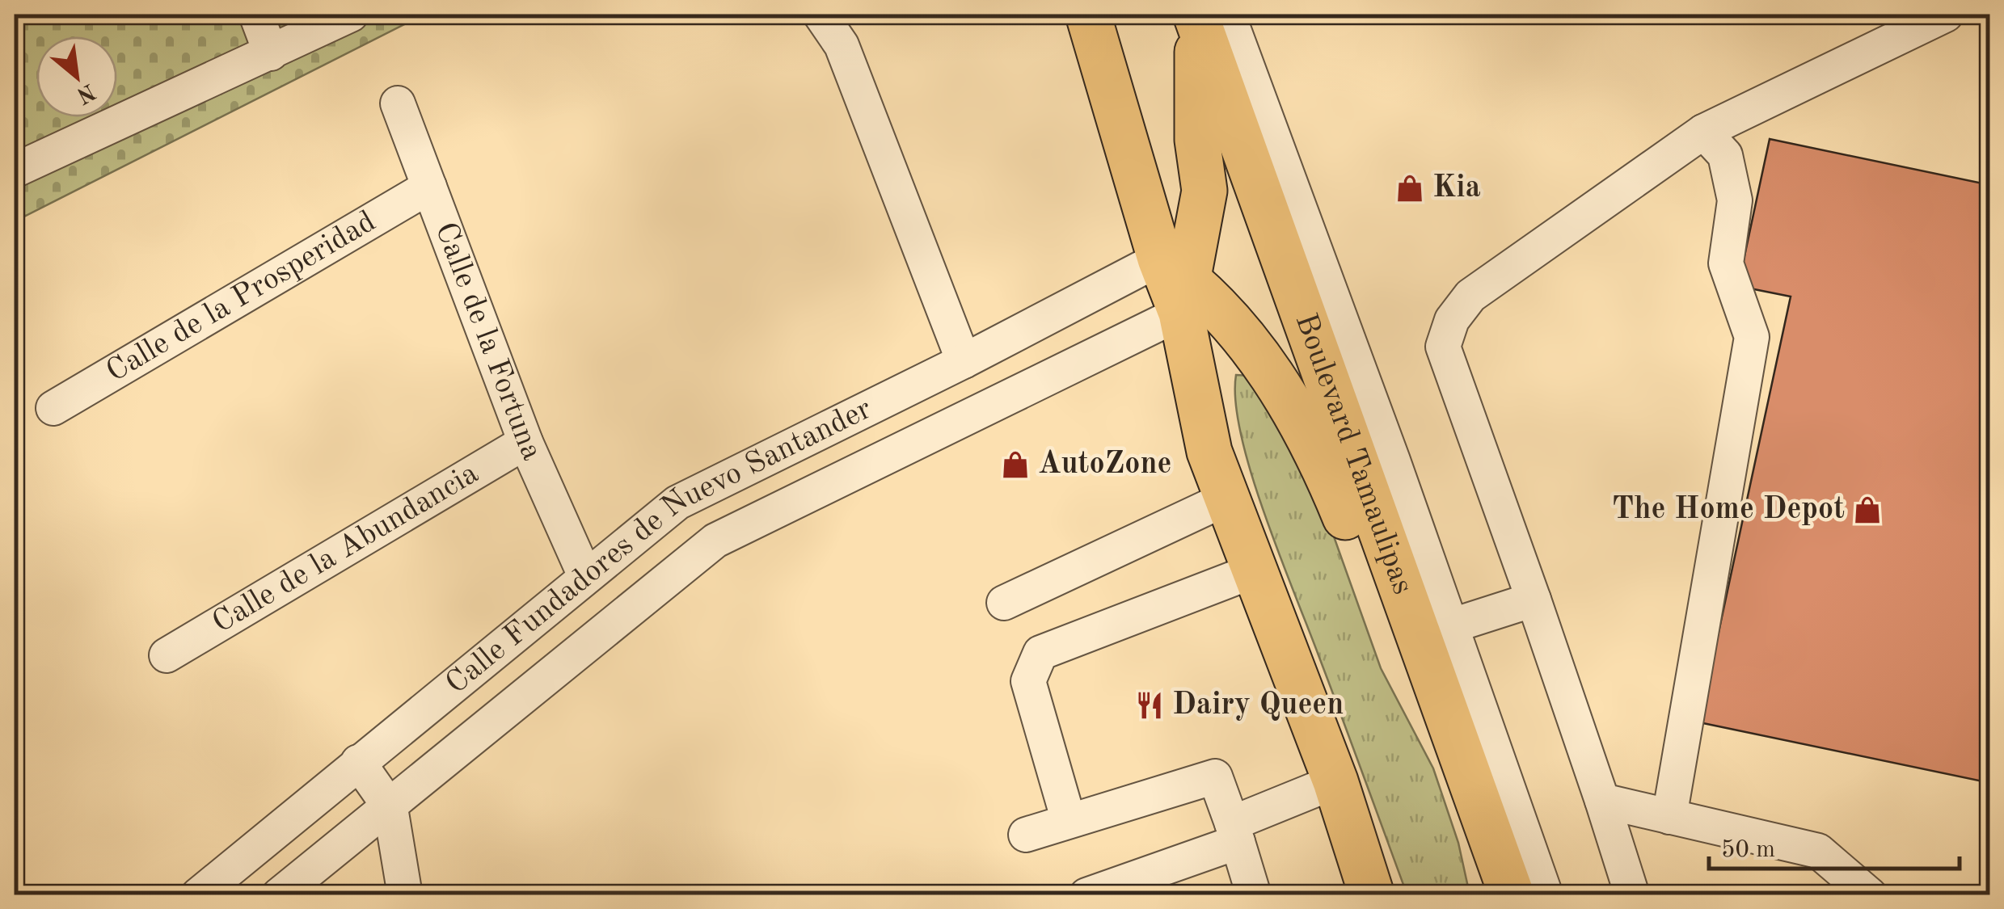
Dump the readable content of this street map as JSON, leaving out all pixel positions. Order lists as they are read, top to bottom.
{
  "streets": {
    "main road": ["Boulevard Tamaulipas"],
    "street": [
      "Calle de la Prosperidad",
      "Calle de la Fortuna",
      "Calle de la Abundancia",
      "Calle Fundadores de Nuevo Santander"
    ]
  },
  "crossings": [
    ["Calle de la Prosperidad", "Calle de la Fortuna"],
    ["Calle de la Fortuna", "Calle de la Abundancia"],
    ["Calle de la Fortuna", "Calle Fundadores de Nuevo Santander"]
  ],
  "places": {
    "shop": ["Kia", "AutoZone", "The Home Depot"],
    "restaurant": ["Dairy Queen"]
  },
  "scale_bar": "50 m",
  "north": "bottom right"
}
